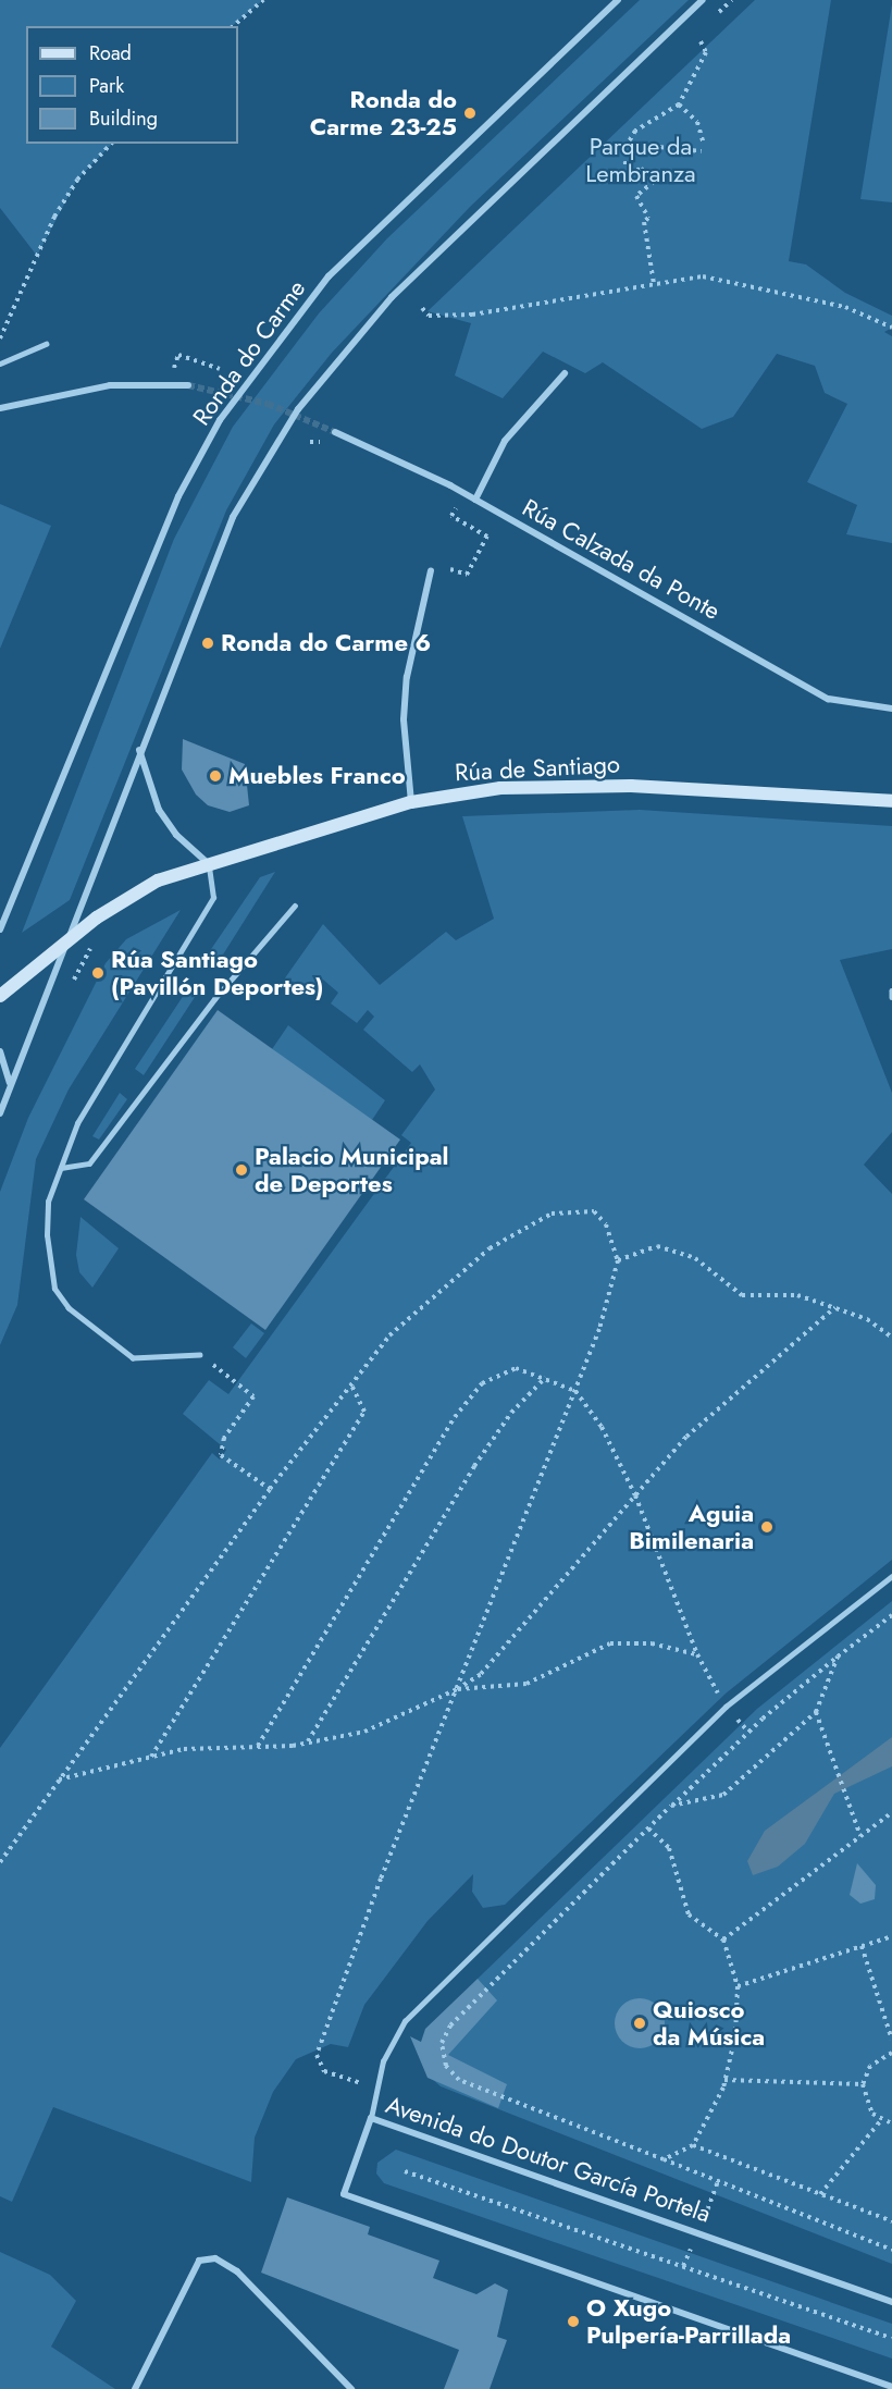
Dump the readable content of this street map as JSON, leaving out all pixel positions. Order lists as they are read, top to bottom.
{
  "streets": {
    "street": [
      "Ronda do Carme",
      "Rúa Calzada da Ponte",
      "Rúa de Santiago",
      "Avenida do Doutor García Portela"
    ]
  },
  "parks": ["Parque da Lembranza"],
  "places": [
    "Ronda do Carme 23-25",
    "Ronda do Carme 6",
    "Muebles Franco",
    "Rúa Santiago (Pavillón Deportes)",
    "Palacio Municipal de Deportes",
    "Aguia Bimilenaria",
    "Quiosco da Música",
    "O Xugo Pulpería-Parrillada"
  ],
  "legend": ["Road", "Park", "Building"]
}
